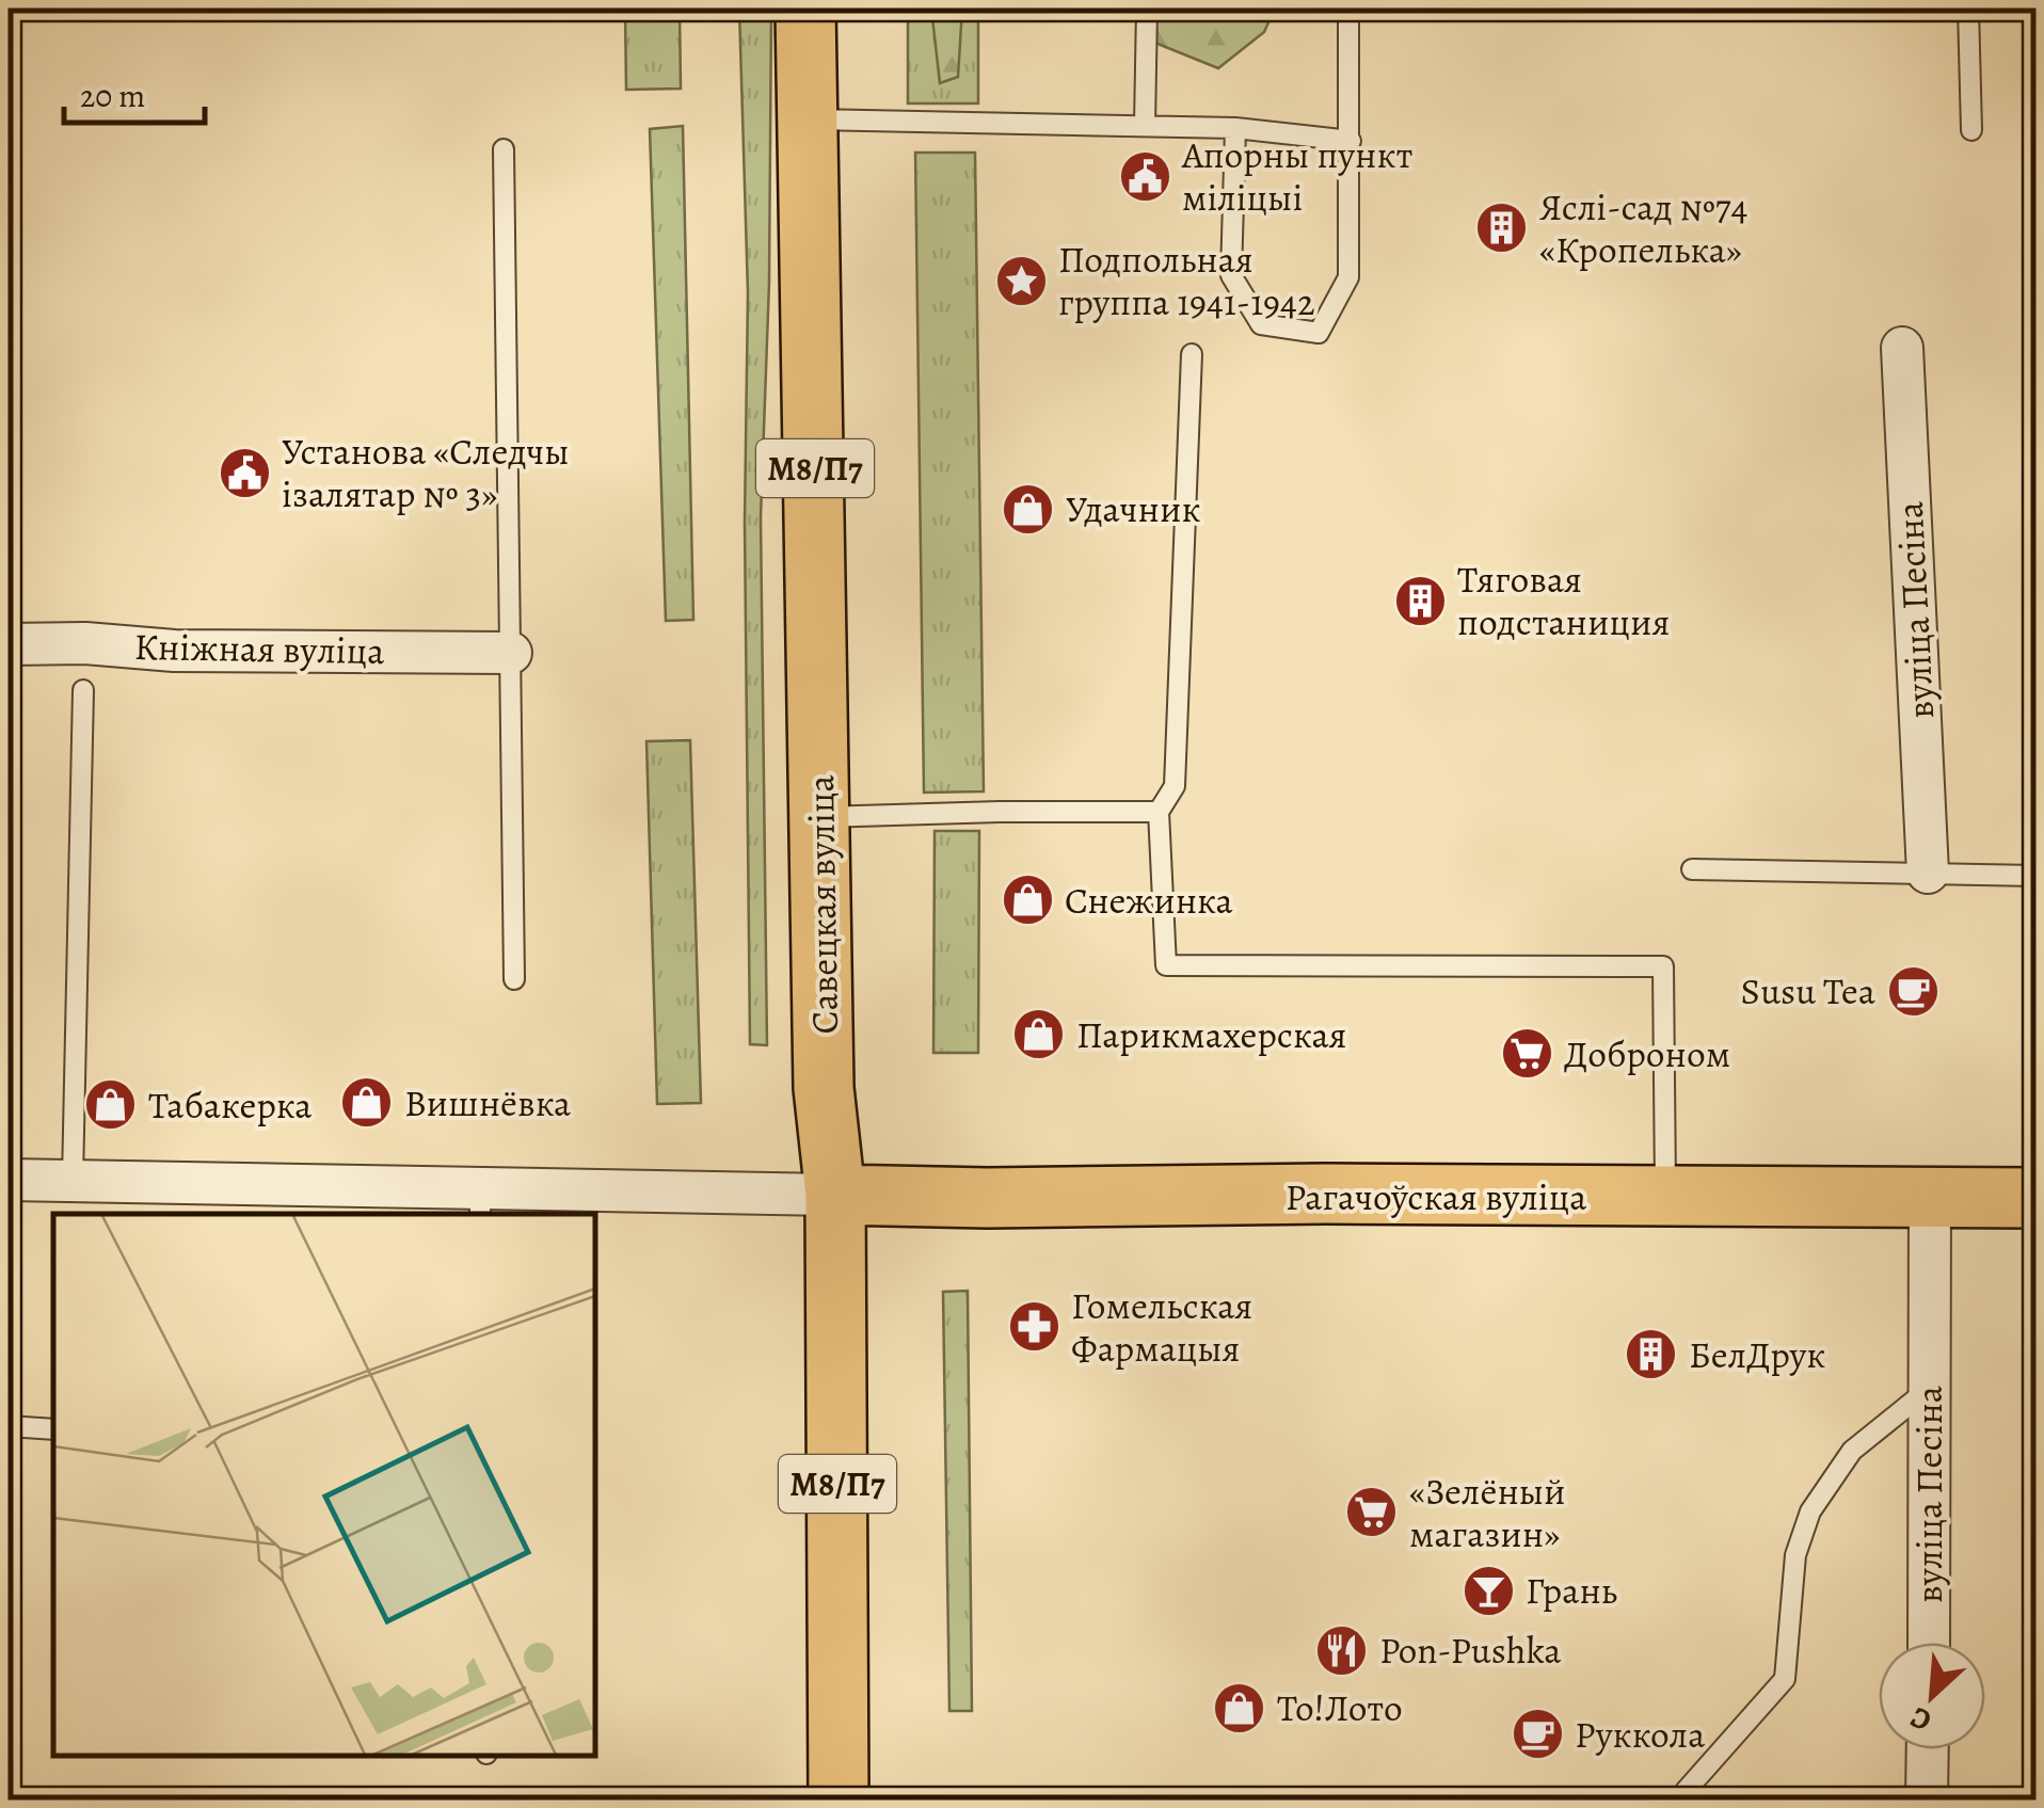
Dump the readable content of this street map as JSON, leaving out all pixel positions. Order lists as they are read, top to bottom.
{
  "streets": {
    "main road": ["М8/П7", "Савецкая вуліца", "Рагачоўская вуліца"],
    "street": ["вуліца Песіна", "Кніжная вуліца"]
  },
  "crossings": [
    ["вуліца Песіна", "Рагачоўская вуліца"],
    ["Савецкая вуліца", "Рагачоўская вуліца"]
  ],
  "places": {
    "public building": ["Апорны пункт міліцыі", "Установа «Следчы ізалятар № 3»"],
    "building": ["Яслі-сад №74 «Кропелька»", "Тяговая подстаниция", "БелДрук"],
    "place": ["Подпольная группа 1941-1942"],
    "shop": [
      "Удачник",
      "Снежинка",
      "Парикмахерская",
      "Вишнёвка",
      "Табакерка",
      "То!Лото"
    ],
    "cafe": ["Susu Tea", "Руккола"],
    "supermarket": ["Доброном", "«Зелёный магазин»"],
    "pharmacy": ["Гомельская Фармацыя"],
    "bar": ["Грань"],
    "restaurant": ["Pon-Pushka"]
  },
  "scale_bar": "20 m",
  "north": "bottom left"
}
